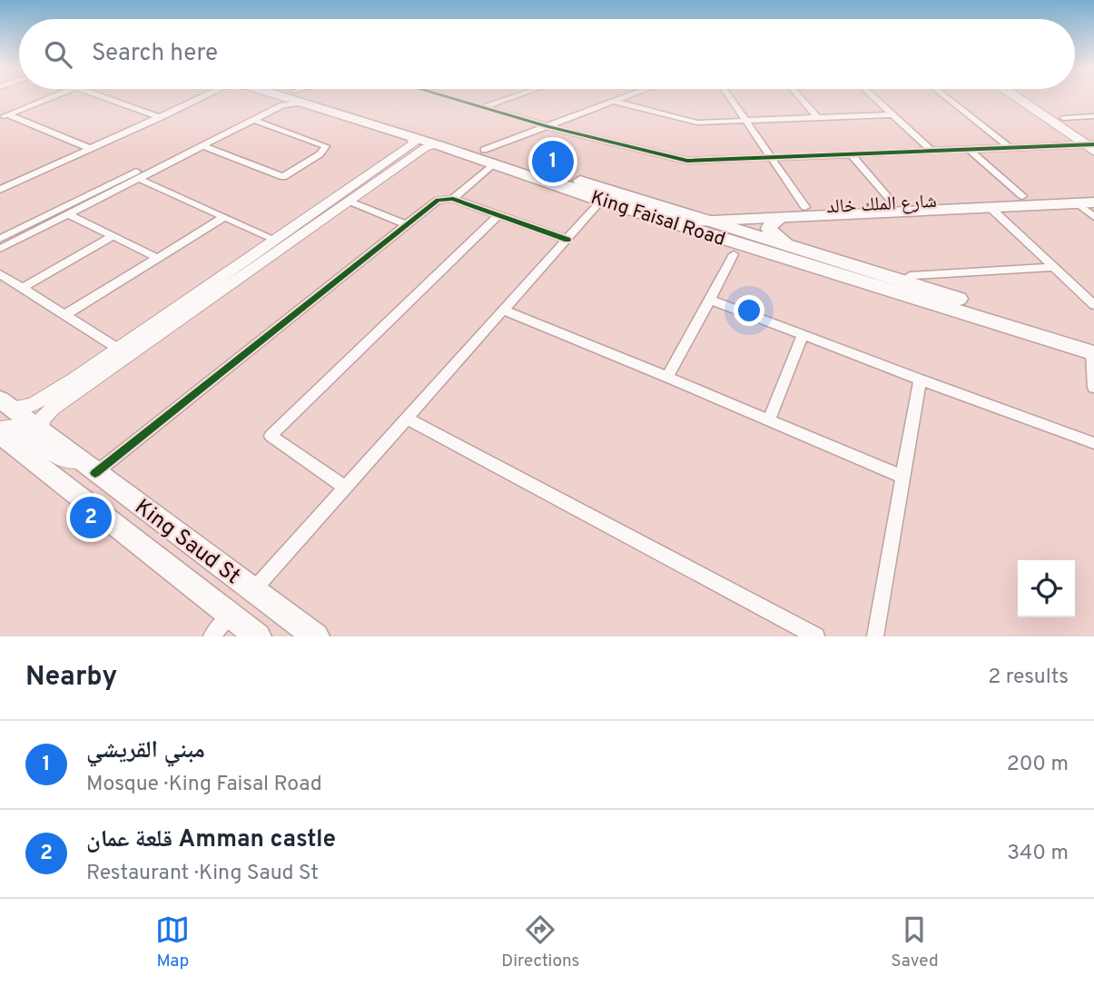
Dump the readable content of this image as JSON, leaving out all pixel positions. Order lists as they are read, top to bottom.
{
  "streets": {
    "highway": ["King Faisal Road"],
    "main road": ["شارع الملك خالد", "King Saud St"]
  },
  "crossings": [
    ["شارع الملك خالد", "King Faisal Road"]
  ],
  "page": {
    "search": "Search here",
    "pins": ["1", "2"],
    "heading": ["Nearby", "2 results"],
    "list": [
      {
        "mark": "1",
        "name": "مبني القريشي",
        "note": "Mosque · King Faisal Road",
        "value": "200 m"
      },
      {
        "mark": "2",
        "name": "قلعة عمان Amman castle",
        "note": "Restaurant · King Saud St",
        "value": "340 m"
      }
    ],
    "nav": ["Map", "Directions", "Saved"]
  }
}
